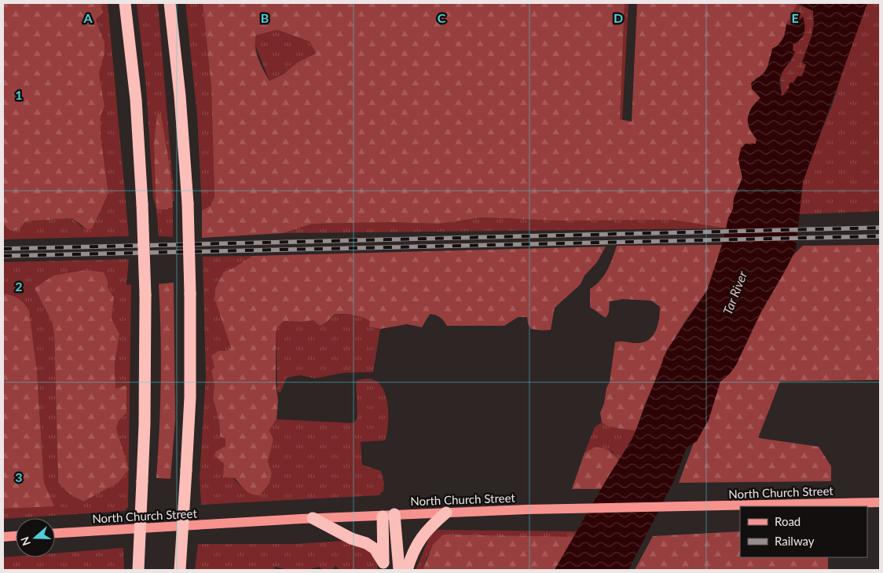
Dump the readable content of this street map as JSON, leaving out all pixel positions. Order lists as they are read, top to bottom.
{
  "streets": {
    "main road": ["North Church Street"]
  },
  "water": ["Tar River"],
  "legend": ["Road", "Railway"],
  "north": "left",
  "grid": {
    "columns": [
      "A",
      "B",
      "C",
      "D",
      "E"
    ],
    "rows": ["1", "2", "3"]
  }
}
